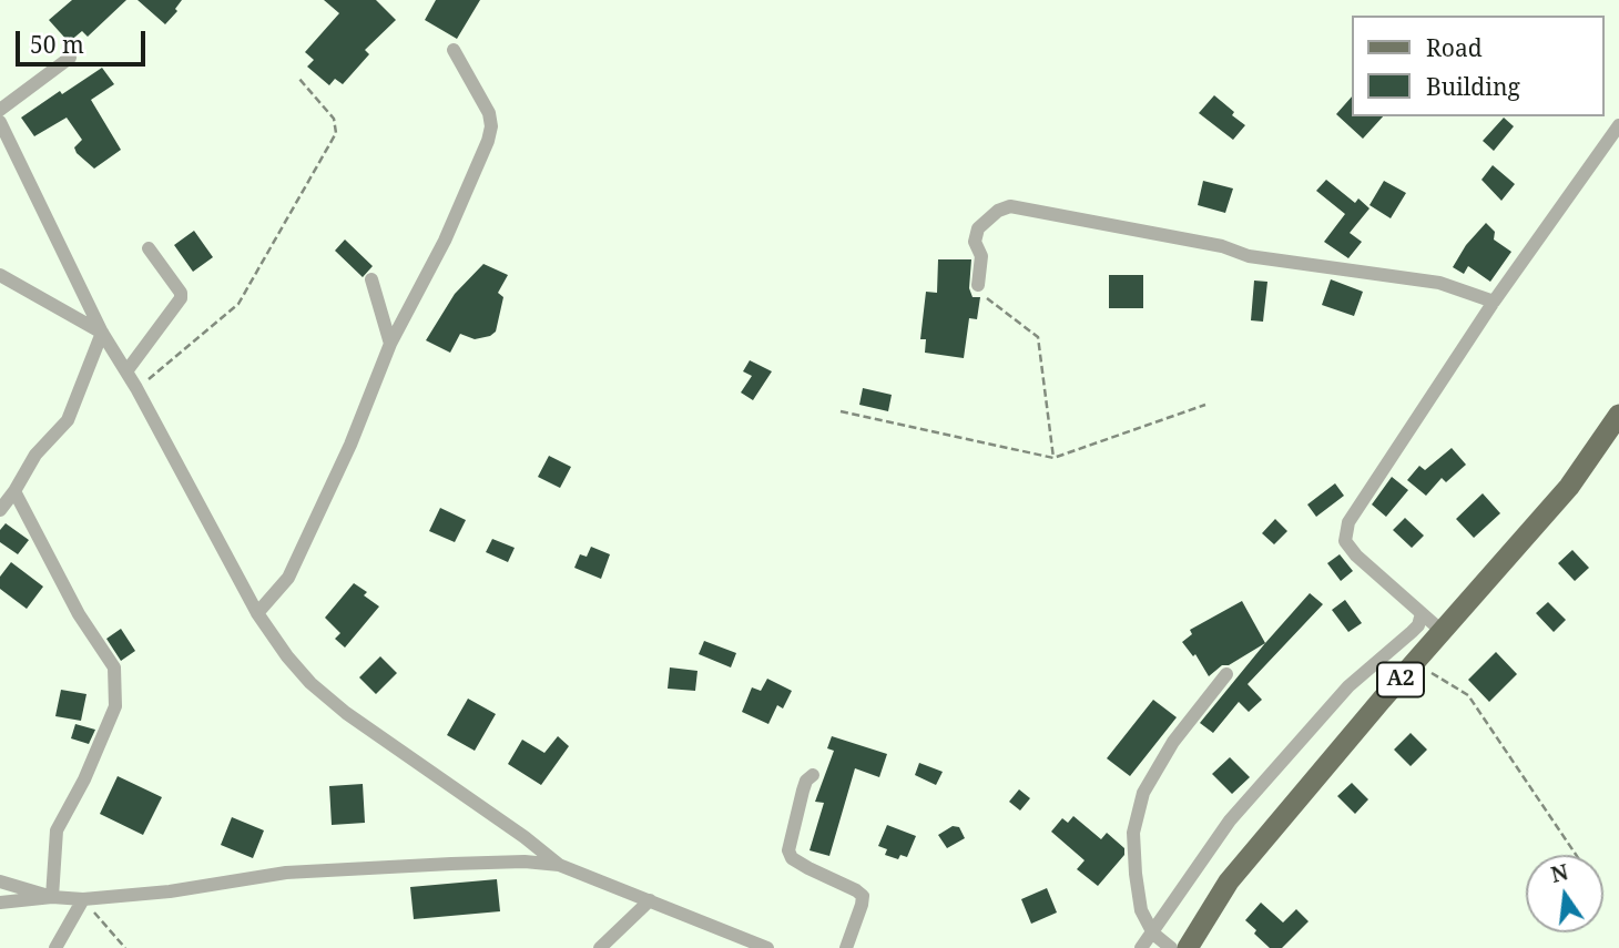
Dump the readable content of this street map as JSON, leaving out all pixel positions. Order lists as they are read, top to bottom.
{
  "streets": {
    "main road": ["A2"]
  },
  "legend": ["Road", "Building"],
  "scale_bar": "50 m",
  "north": "top"
}
